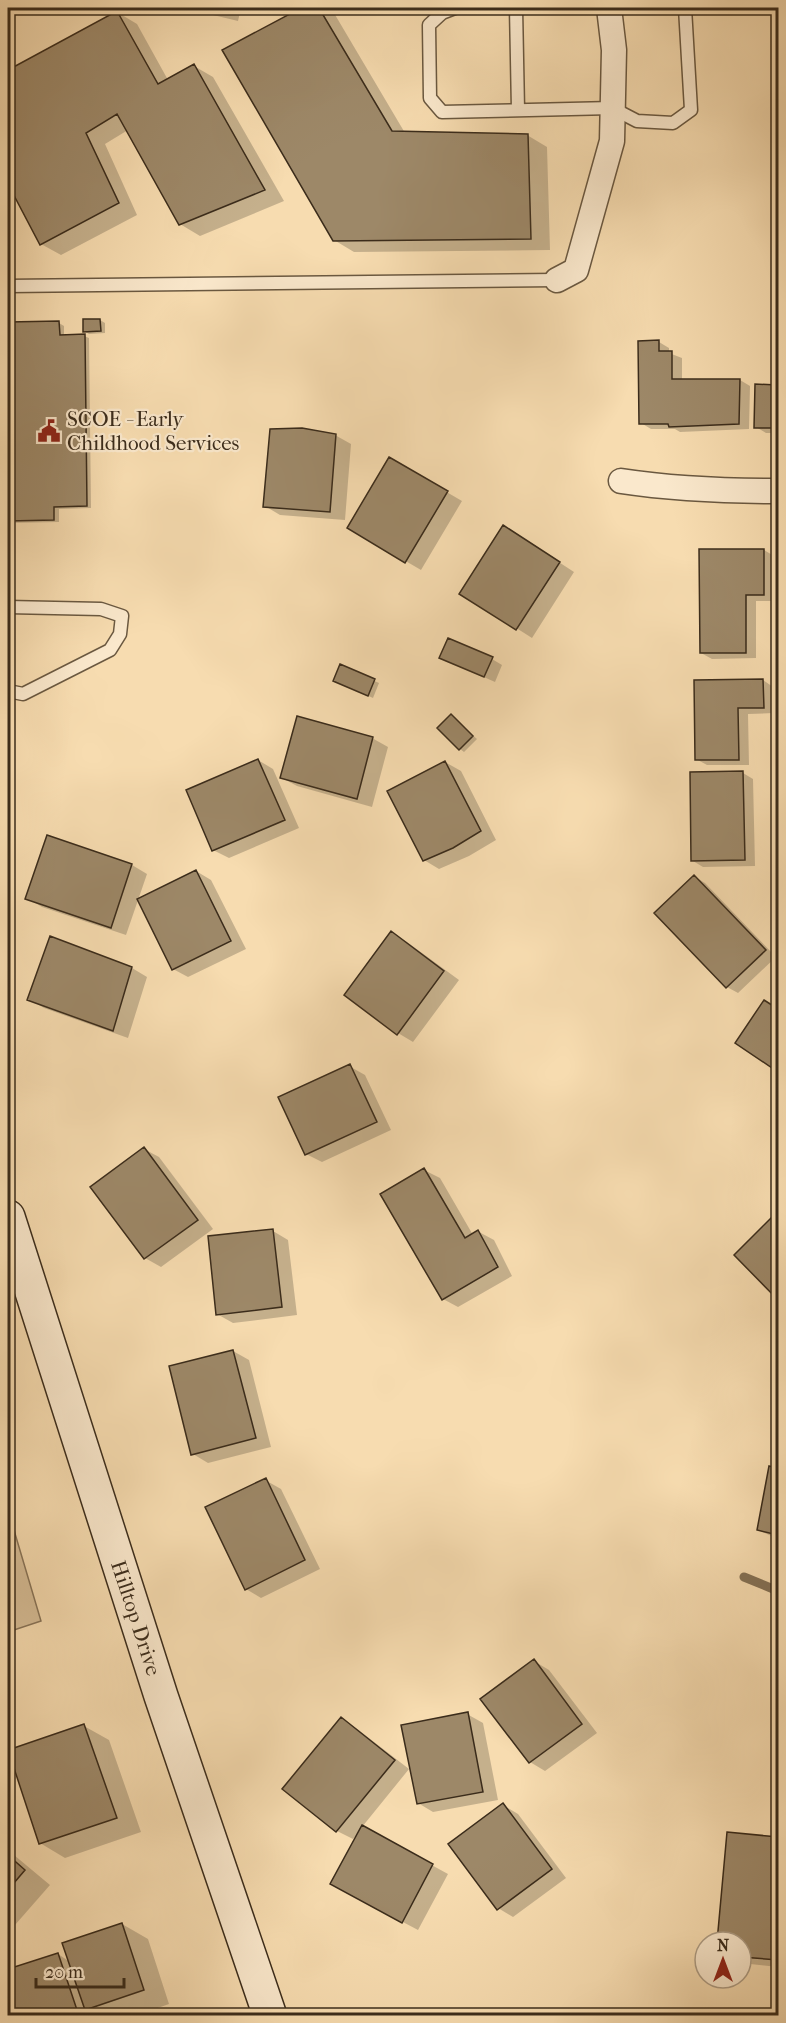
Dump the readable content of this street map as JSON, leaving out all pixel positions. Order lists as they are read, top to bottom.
{
  "streets": {
    "main road": ["Hilltop Drive"]
  },
  "places": {
    "public building": ["SCOE - Early Childhood Services"]
  },
  "scale_bar": "20 m",
  "north": "top"
}
